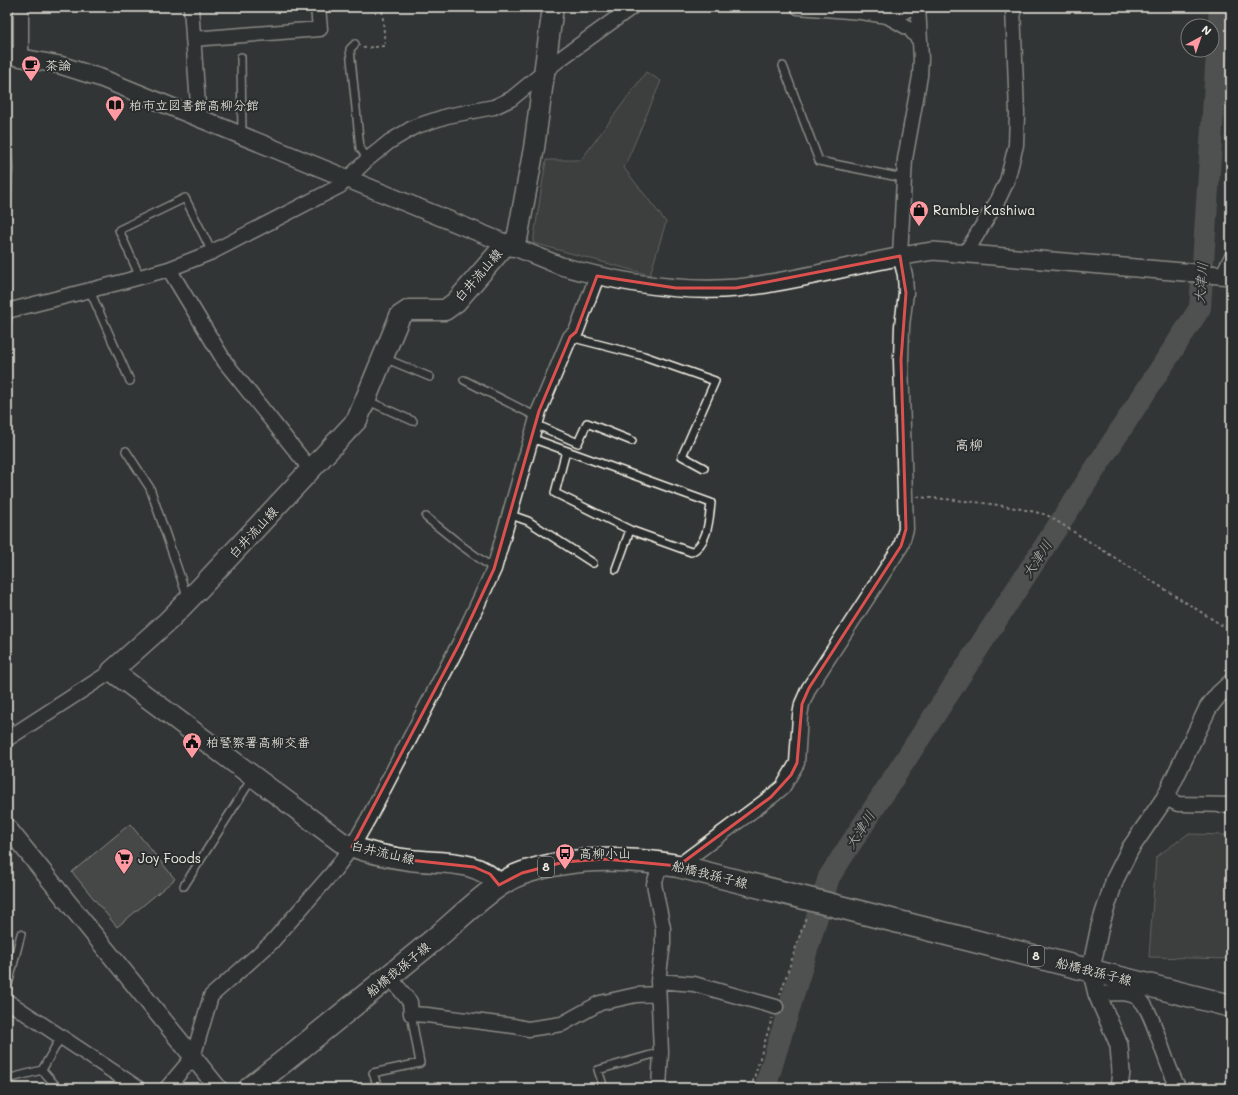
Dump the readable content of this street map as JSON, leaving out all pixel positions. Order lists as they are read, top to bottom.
{
  "streets": {
    "main road": ["白井流山線", "8", "船橋我孫子線"]
  },
  "crossings": [
    ["白井流山線", "船橋我孫子線"]
  ],
  "districts": ["高柳"],
  "water": ["大津川"],
  "places": {
    "cafe": ["茶論"],
    "library": ["柏市立図書館高柳分館"],
    "shop": ["Ramble Kashiwa"],
    "public building": ["柏警察署高柳交番"],
    "bus stop": ["高柳小山"],
    "supermarket": ["Joy Foods"]
  },
  "north": "top right"
}
